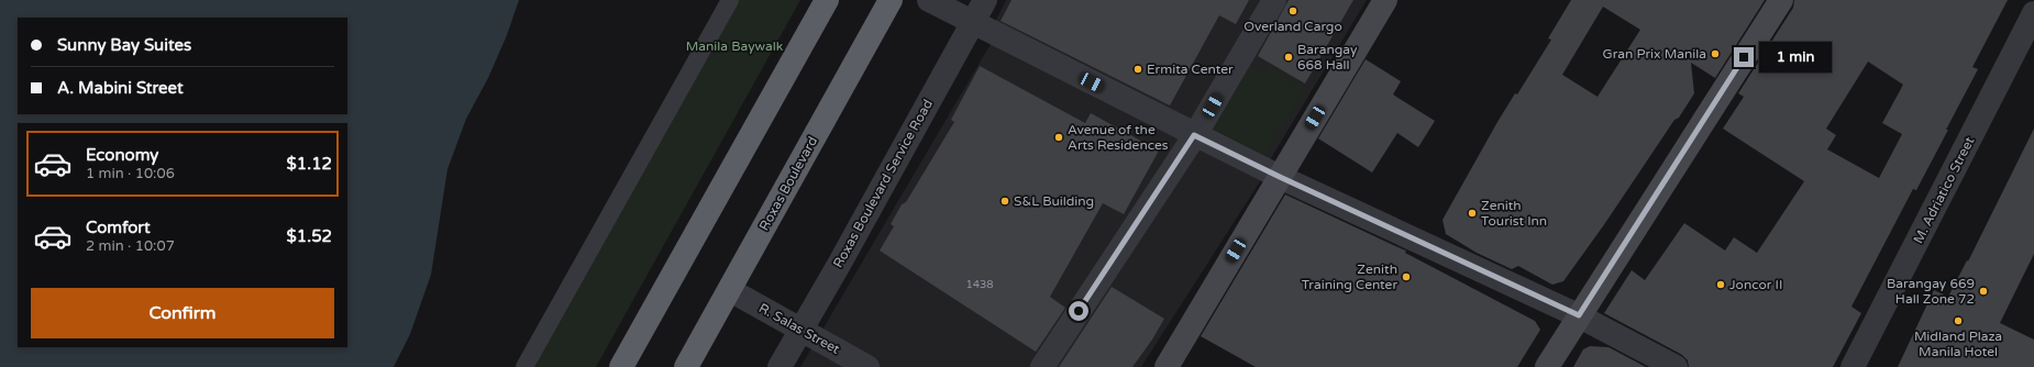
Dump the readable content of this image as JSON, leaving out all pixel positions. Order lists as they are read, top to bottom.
{
  "streets": {
    "highway": ["Roxas Boulevard"],
    "street": ["Roxas Boulevard Service Road", "M. Adriatico Street", "R. Salas Street"]
  },
  "crossings": [
    ["Roxas Boulevard", "R. Salas Street"],
    ["Roxas Boulevard Service Road", "R. Salas Street"]
  ],
  "parks": ["Manila Baywalk"],
  "places": [
    "Overland Cargo",
    "Gran Prix Manila",
    "Barangay 668 Hall",
    "Ermita Center",
    "Avenue of the Arts Residences",
    "S&L Building",
    "Zenith Tourist Inn",
    "Zenith Training Center",
    "Joncor II",
    "Barangay 669 Hall Zone 72",
    "Midland Plaza Manila Hotel"
  ],
  "house_numbers": ["1438"],
  "page": {
    "banner": ["Sunny Bay Suites", "A. Mabini Street"],
    "bubble": "1 min",
    "list": [
      {
        "name": "Economy",
        "note": "1 min · 10:06",
        "value": "$1.12"
      },
      {
        "name": "Comfort",
        "note": "2 min · 10:07",
        "value": "$1.52"
      }
    ],
    "buttons": "Confirm"
  }
}
